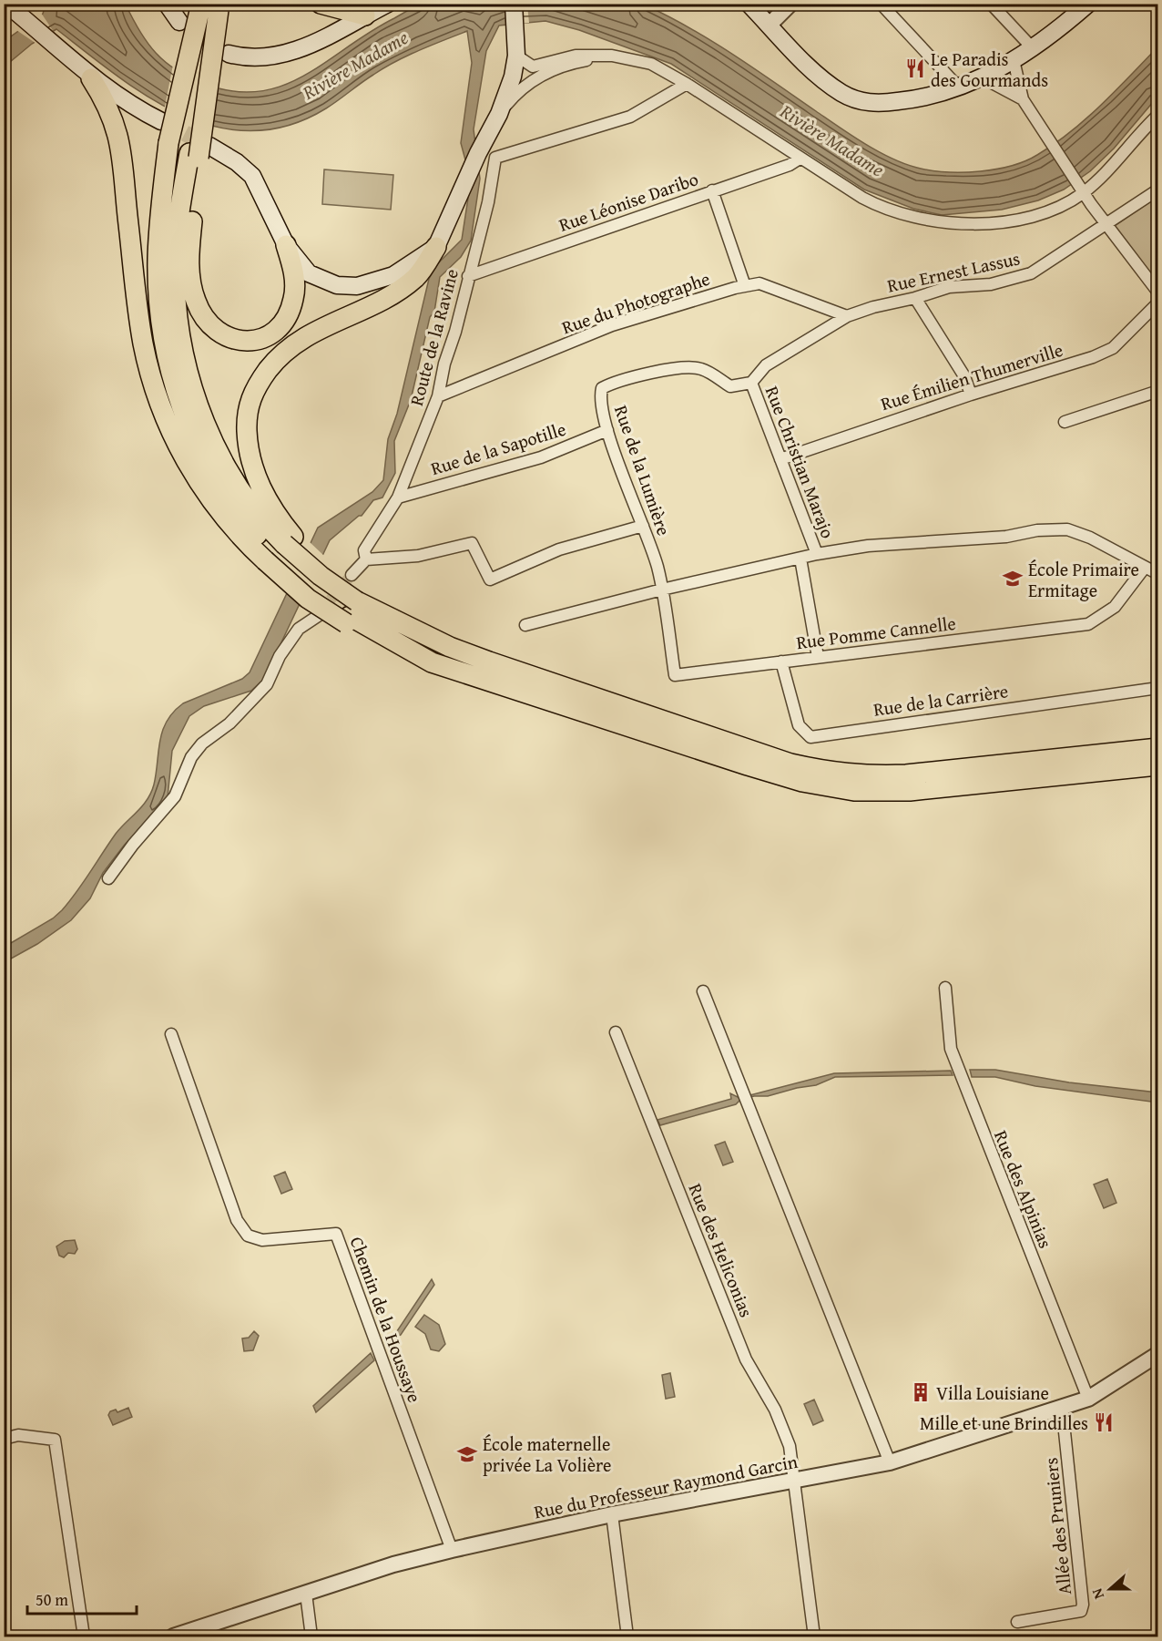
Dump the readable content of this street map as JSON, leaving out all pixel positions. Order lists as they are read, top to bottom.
{
  "streets": {
    "street": [
      "Rue Léonise Daribo",
      "Rue Ernest Lassus",
      "Rue du Photographe",
      "Route de la Ravine",
      "Rue Émilien Thumerville",
      "Rue de la Sapotille",
      "Rue Christian Marajo",
      "Rue de la Lumière",
      "Rue Pomme Cannelle",
      "Rue de la Carrière",
      "Rue des Alpinias",
      "Rue des Heliconias",
      "Chemin de la Houssaye",
      "Rue du Professeur Raymond Garcin",
      "Allée des Pruniers"
    ]
  },
  "crossings": [
    ["Rue Léonise Daribo", "Route de la Ravine"],
    ["Rue Ernest Lassus", "Rue du Photographe"],
    ["Rue Ernest Lassus", "Rue Christian Marajo"],
    ["Rue Ernest Lassus", "Rue de la Lumière"],
    ["Rue du Photographe", "Route de la Ravine"],
    ["Route de la Ravine", "Rue de la Sapotille"],
    ["Rue Émilien Thumerville", "Rue Christian Marajo"],
    ["Rue de la Sapotille", "Rue de la Lumière"],
    ["Rue Christian Marajo", "Rue de la Lumière"],
    ["Rue de la Lumière", "Rue Pomme Cannelle"],
    ["Rue Pomme Cannelle", "Rue de la Carrière"],
    ["Rue des Alpinias", "Rue du Professeur Raymond Garcin"],
    ["Rue des Heliconias", "Rue du Professeur Raymond Garcin"],
    ["Chemin de la Houssaye", "Rue du Professeur Raymond Garcin"],
    ["Rue du Professeur Raymond Garcin", "Allée des Pruniers"]
  ],
  "water": ["Rivière Madame"],
  "places": {
    "restaurant": ["Le Paradis des Gourmands", "Mille et une Brindilles"],
    "school or university": ["École Primaire Ermitage", "École maternelle privée La Volière"],
    "building": ["Villa Louisiane"]
  },
  "scale_bar": "50 m",
  "north": "left"
}
